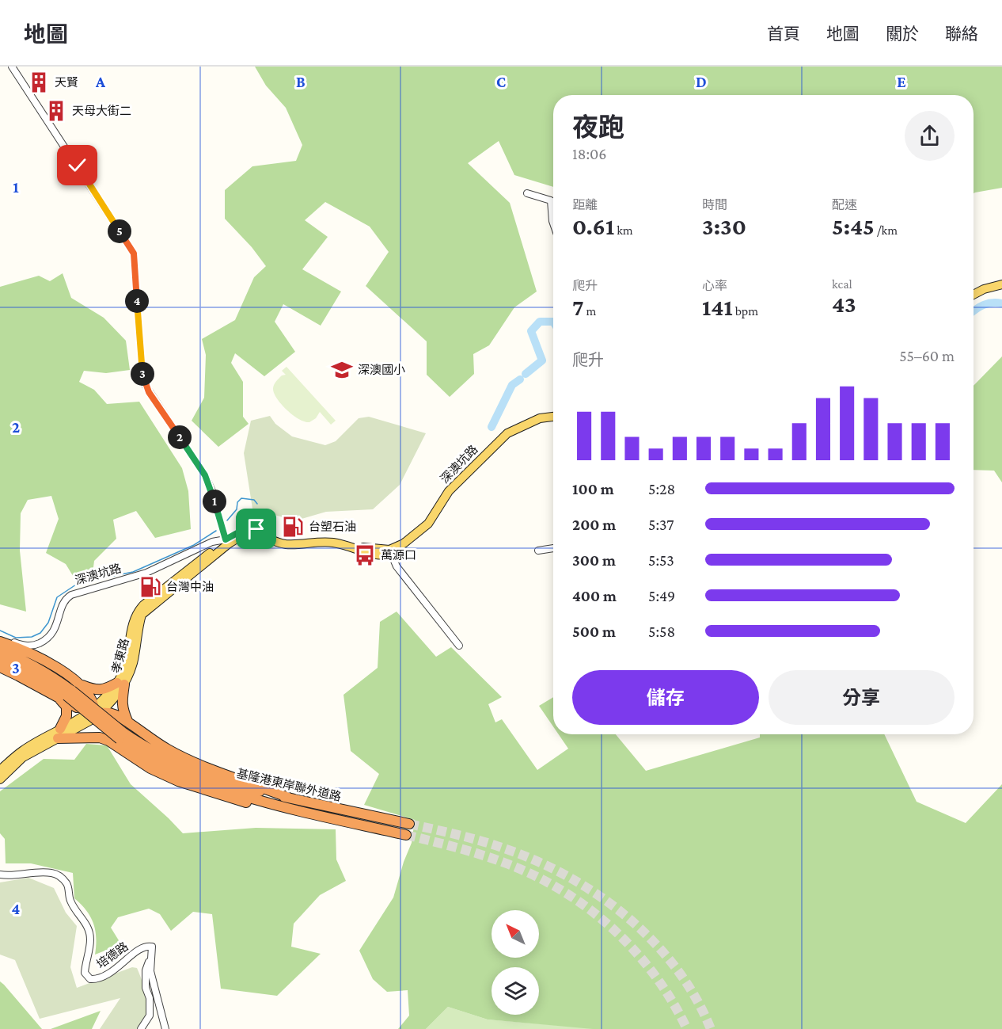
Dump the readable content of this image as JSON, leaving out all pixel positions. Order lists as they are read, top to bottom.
{
  "streets": {
    "highway": ["基隆港東岸聯外道路"],
    "main road": ["深澳坑路", "孝東路"],
    "street": ["培德路"]
  },
  "crossings": [
    ["深澳坑路", "孝東路"]
  ],
  "places": {
    "building": ["天賢", "天母大街二"],
    "school or university": ["深澳國小"],
    "fuel station": ["台塑石油", "台灣中油"],
    "bus stop": ["萬源口"]
  },
  "north": "top left",
  "page": {
    "header": "地圖",
    "nav": [
      "首頁",
      "地圖",
      "關於",
      "聯絡"
    ],
    "heading": ["夜跑", "18:06"],
    "stats": [
      ["距離", "0.61 km"],
      ["時間", "3:30"],
      ["配速", "5:45 /km"],
      ["爬升", "7 m"],
      ["心率", "141 bpm"],
      ["kcal", "43"]
    ],
    "pins": [
      "5",
      "4",
      "3",
      "2",
      "1"
    ],
    "chart": ["爬升", "55–60 m"],
    "list": [
      {
        "name": "100 m",
        "note": "5:28"
      },
      {
        "name": "200 m",
        "note": "5:37"
      },
      {
        "name": "300 m",
        "note": "5:53"
      },
      {
        "name": "400 m",
        "note": "5:49"
      },
      {
        "name": "500 m",
        "note": "5:58"
      }
    ],
    "buttons": ["儲存", "分享"]
  },
  "grid": {
    "columns": [
      "A",
      "B",
      "C",
      "D",
      "E"
    ],
    "rows": [
      "1",
      "2",
      "3",
      "4"
    ]
  }
}
